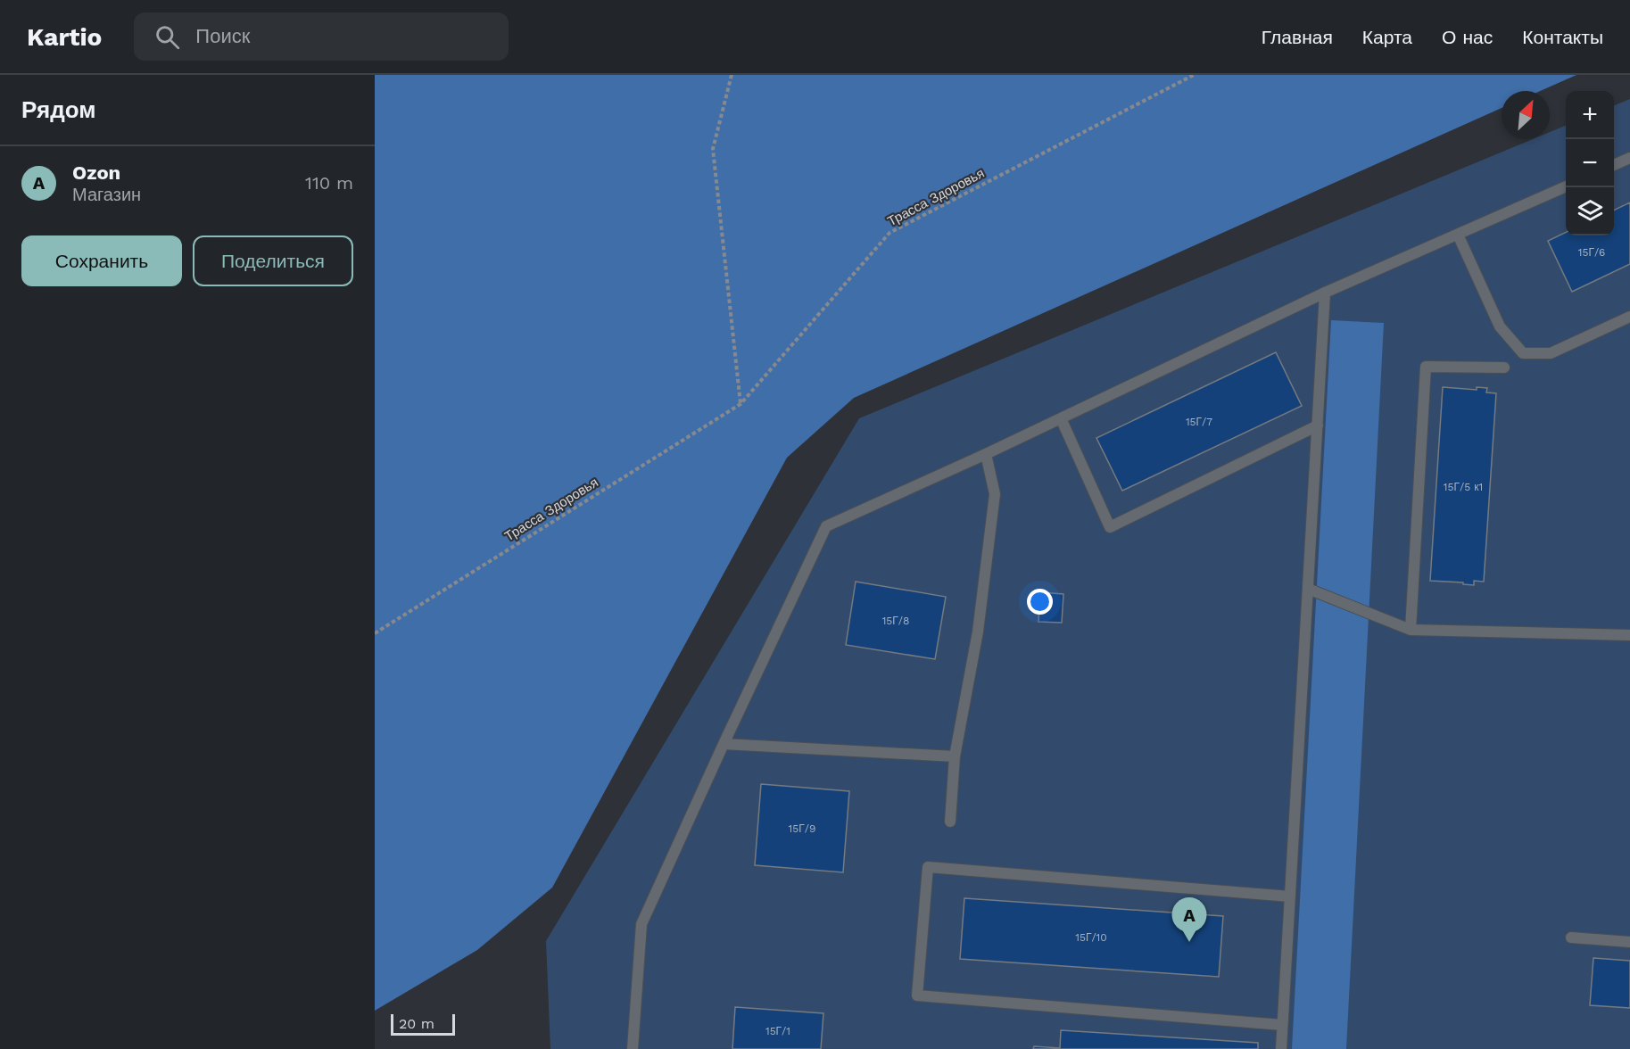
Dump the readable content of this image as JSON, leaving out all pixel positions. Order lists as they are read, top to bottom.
{
  "streets": {
    "path": ["Трасса Здоровья"]
  },
  "house_numbers": [
    "15Г/6",
    "15Г/7",
    "15Г/5 к1",
    "15Г/8",
    "15Г/9",
    "15Г/10",
    "15Г/1"
  ],
  "scale_bar": "20 m",
  "north": "top right",
  "page": {
    "header": "Kartio",
    "search": "Поиск",
    "nav": [
      "Главная",
      "Карта",
      "О нас",
      "Контакты"
    ],
    "heading": "Рядом",
    "map_buttons": ["+", "−"],
    "list": [
      {
        "mark": "A",
        "name": "Ozon",
        "note": "Магазин",
        "value": "110 m"
      }
    ],
    "buttons": ["Сохранить", "Поделиться"],
    "pins": "A",
    "scale": "20 m"
  }
}
